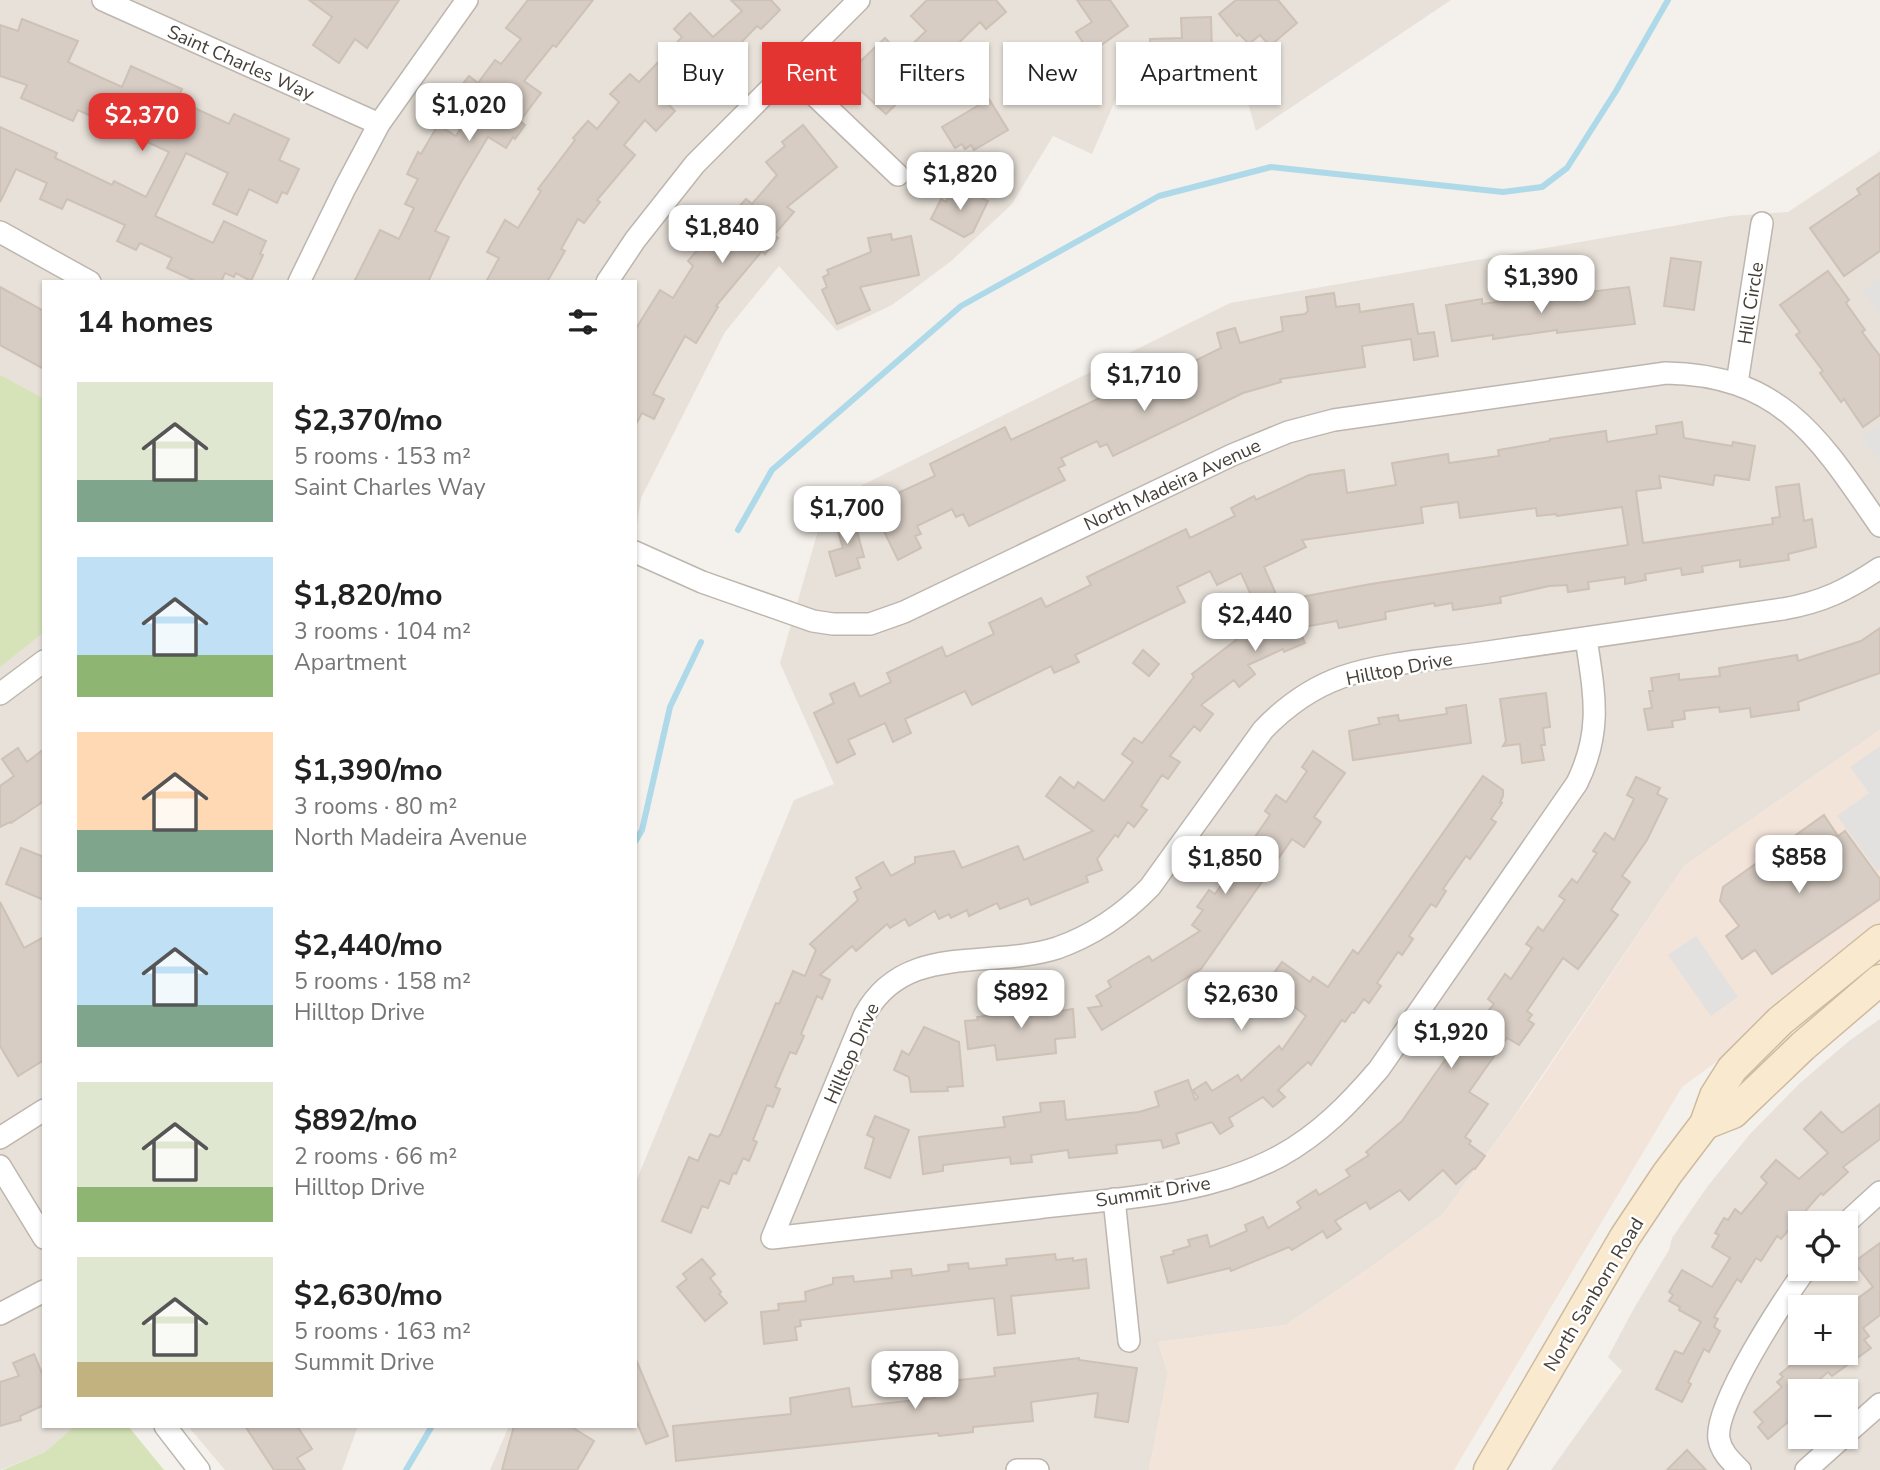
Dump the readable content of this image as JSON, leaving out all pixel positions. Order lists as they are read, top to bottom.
{
  "streets": {
    "main road": ["North Sanborn Road"],
    "street": [
      "Saint Charles Way",
      "Hill Circle",
      "North Madeira Avenue",
      "Hilltop Drive",
      "Summit Drive"
    ]
  },
  "crossings": [
    ["Hill Circle", "North Madeira Avenue"],
    ["Hilltop Drive", "Summit Drive"]
  ],
  "page": {
    "chip": [
      "Buy",
      "Rent",
      "Filters",
      "New",
      "Apartment"
    ],
    "price": [
      "$1,020",
      "$2,370",
      "$1,820",
      "$1,840",
      "$1,390",
      "$1,710",
      "$1,700",
      "$2,440",
      "$858",
      "$1,850",
      "$892",
      "$2,630",
      "$1,920",
      "$788"
    ],
    "heading": "14 homes",
    "list": [
      {
        "name": "$2,370/mo",
        "note": "5 rooms · 153 m² · Saint Charles Way"
      },
      {
        "name": "$1,820/mo",
        "note": "3 rooms · 104 m² · Apartment"
      },
      {
        "name": "$1,390/mo",
        "note": "3 rooms · 80 m² · North Madeira Avenue"
      },
      {
        "name": "$2,440/mo",
        "note": "5 rooms · 158 m² · Hilltop Drive"
      },
      {
        "name": "$892/mo",
        "note": "2 rooms · 66 m² · Hilltop Drive"
      },
      {
        "name": "$2,630/mo",
        "note": "5 rooms · 163 m² · Summit Drive"
      }
    ],
    "map_buttons": ["+", "−"]
  }
}
